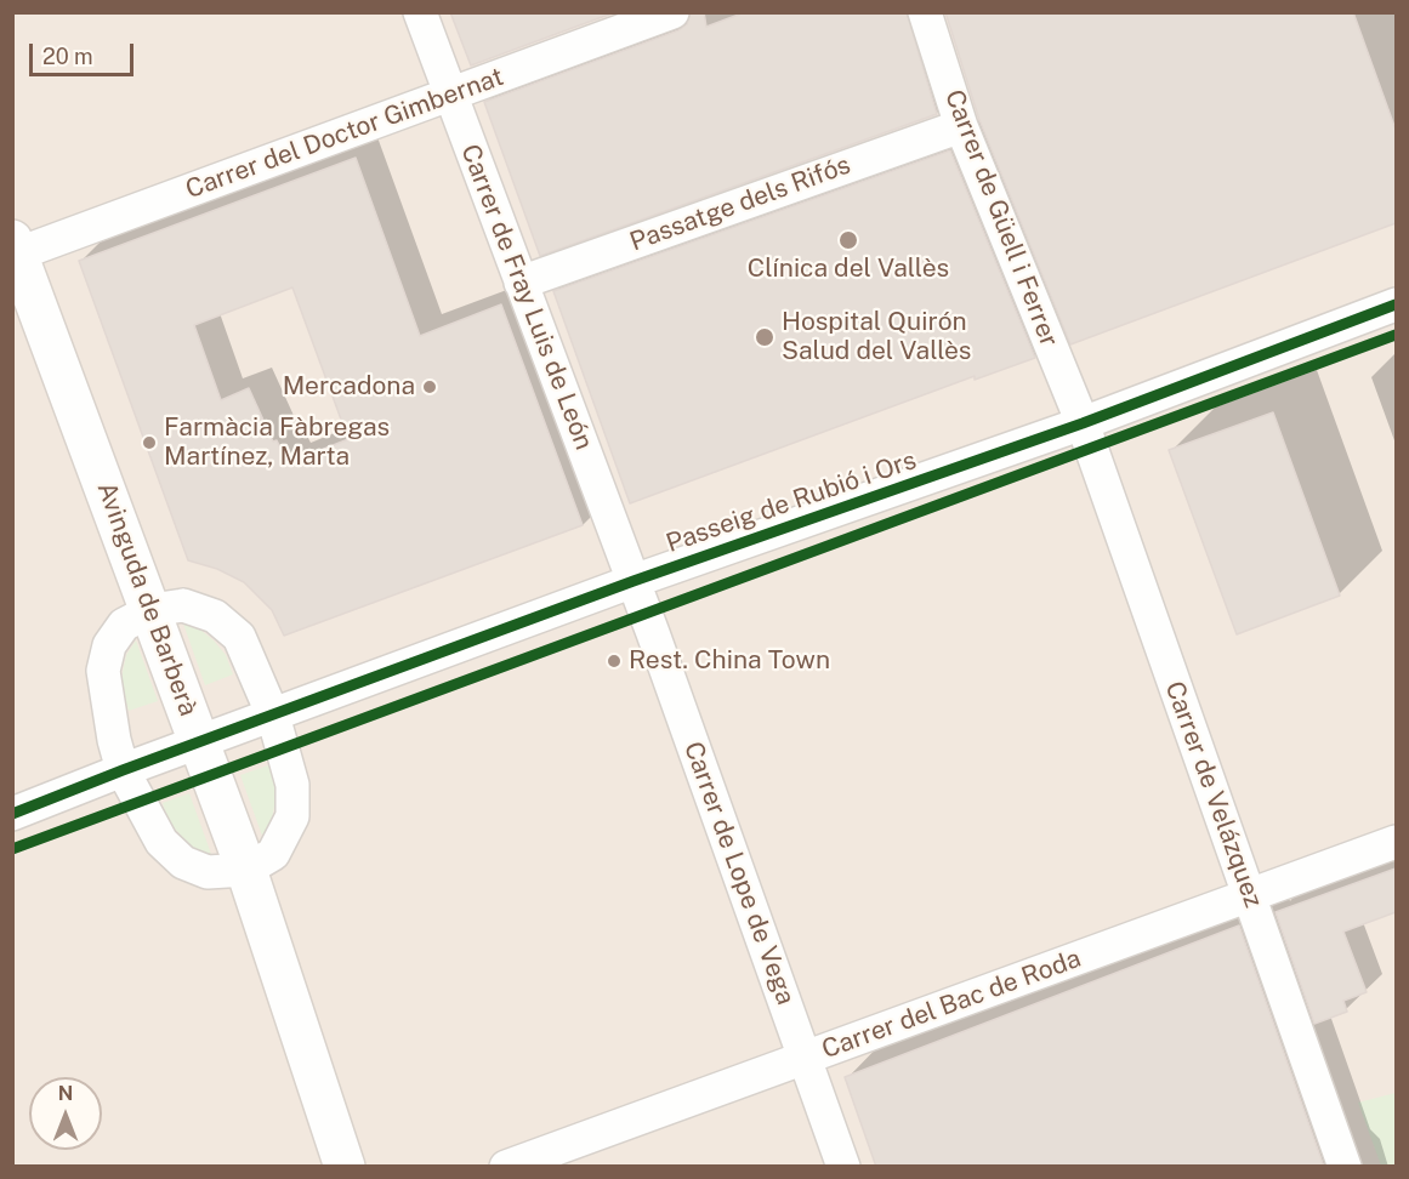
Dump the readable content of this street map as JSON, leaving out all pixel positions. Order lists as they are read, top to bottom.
{
  "streets": {
    "street": [
      "Carrer del Doctor Gimbernat",
      "Passatge dels Rifós",
      "Carrer de Güell i Ferrer",
      "Carrer de Fray Luis de León",
      "Passeig de Rubió i Ors",
      "Avinguda de Barberà",
      "Carrer de Velázquez",
      "Carrer de Lope de Vega",
      "Carrer del Bac de Roda"
    ]
  },
  "crossings": [
    ["Carrer del Doctor Gimbernat", "Carrer de Fray Luis de León"],
    ["Carrer del Doctor Gimbernat", "Avinguda de Barberà"],
    ["Passatge dels Rifós", "Carrer de Güell i Ferrer"],
    ["Passatge dels Rifós", "Carrer de Fray Luis de León"],
    ["Carrer de Güell i Ferrer", "Passeig de Rubió i Ors"],
    ["Carrer de Güell i Ferrer", "Carrer de Velázquez"],
    ["Carrer de Fray Luis de León", "Passeig de Rubió i Ors"],
    ["Carrer de Fray Luis de León", "Carrer de Lope de Vega"],
    ["Passeig de Rubió i Ors", "Avinguda de Barberà"],
    ["Passeig de Rubió i Ors", "Carrer de Velázquez"],
    ["Passeig de Rubió i Ors", "Carrer de Lope de Vega"],
    ["Carrer de Velázquez", "Carrer del Bac de Roda"],
    ["Carrer de Lope de Vega", "Carrer del Bac de Roda"]
  ],
  "places": [
    "Clínica del Vallès",
    "Hospital Quirón Salud del Vallès",
    "Mercadona",
    "Farmàcia Fàbregas Martínez, Marta",
    "Rest. China Town"
  ],
  "scale_bar": "20 m",
  "north": "top"
}
